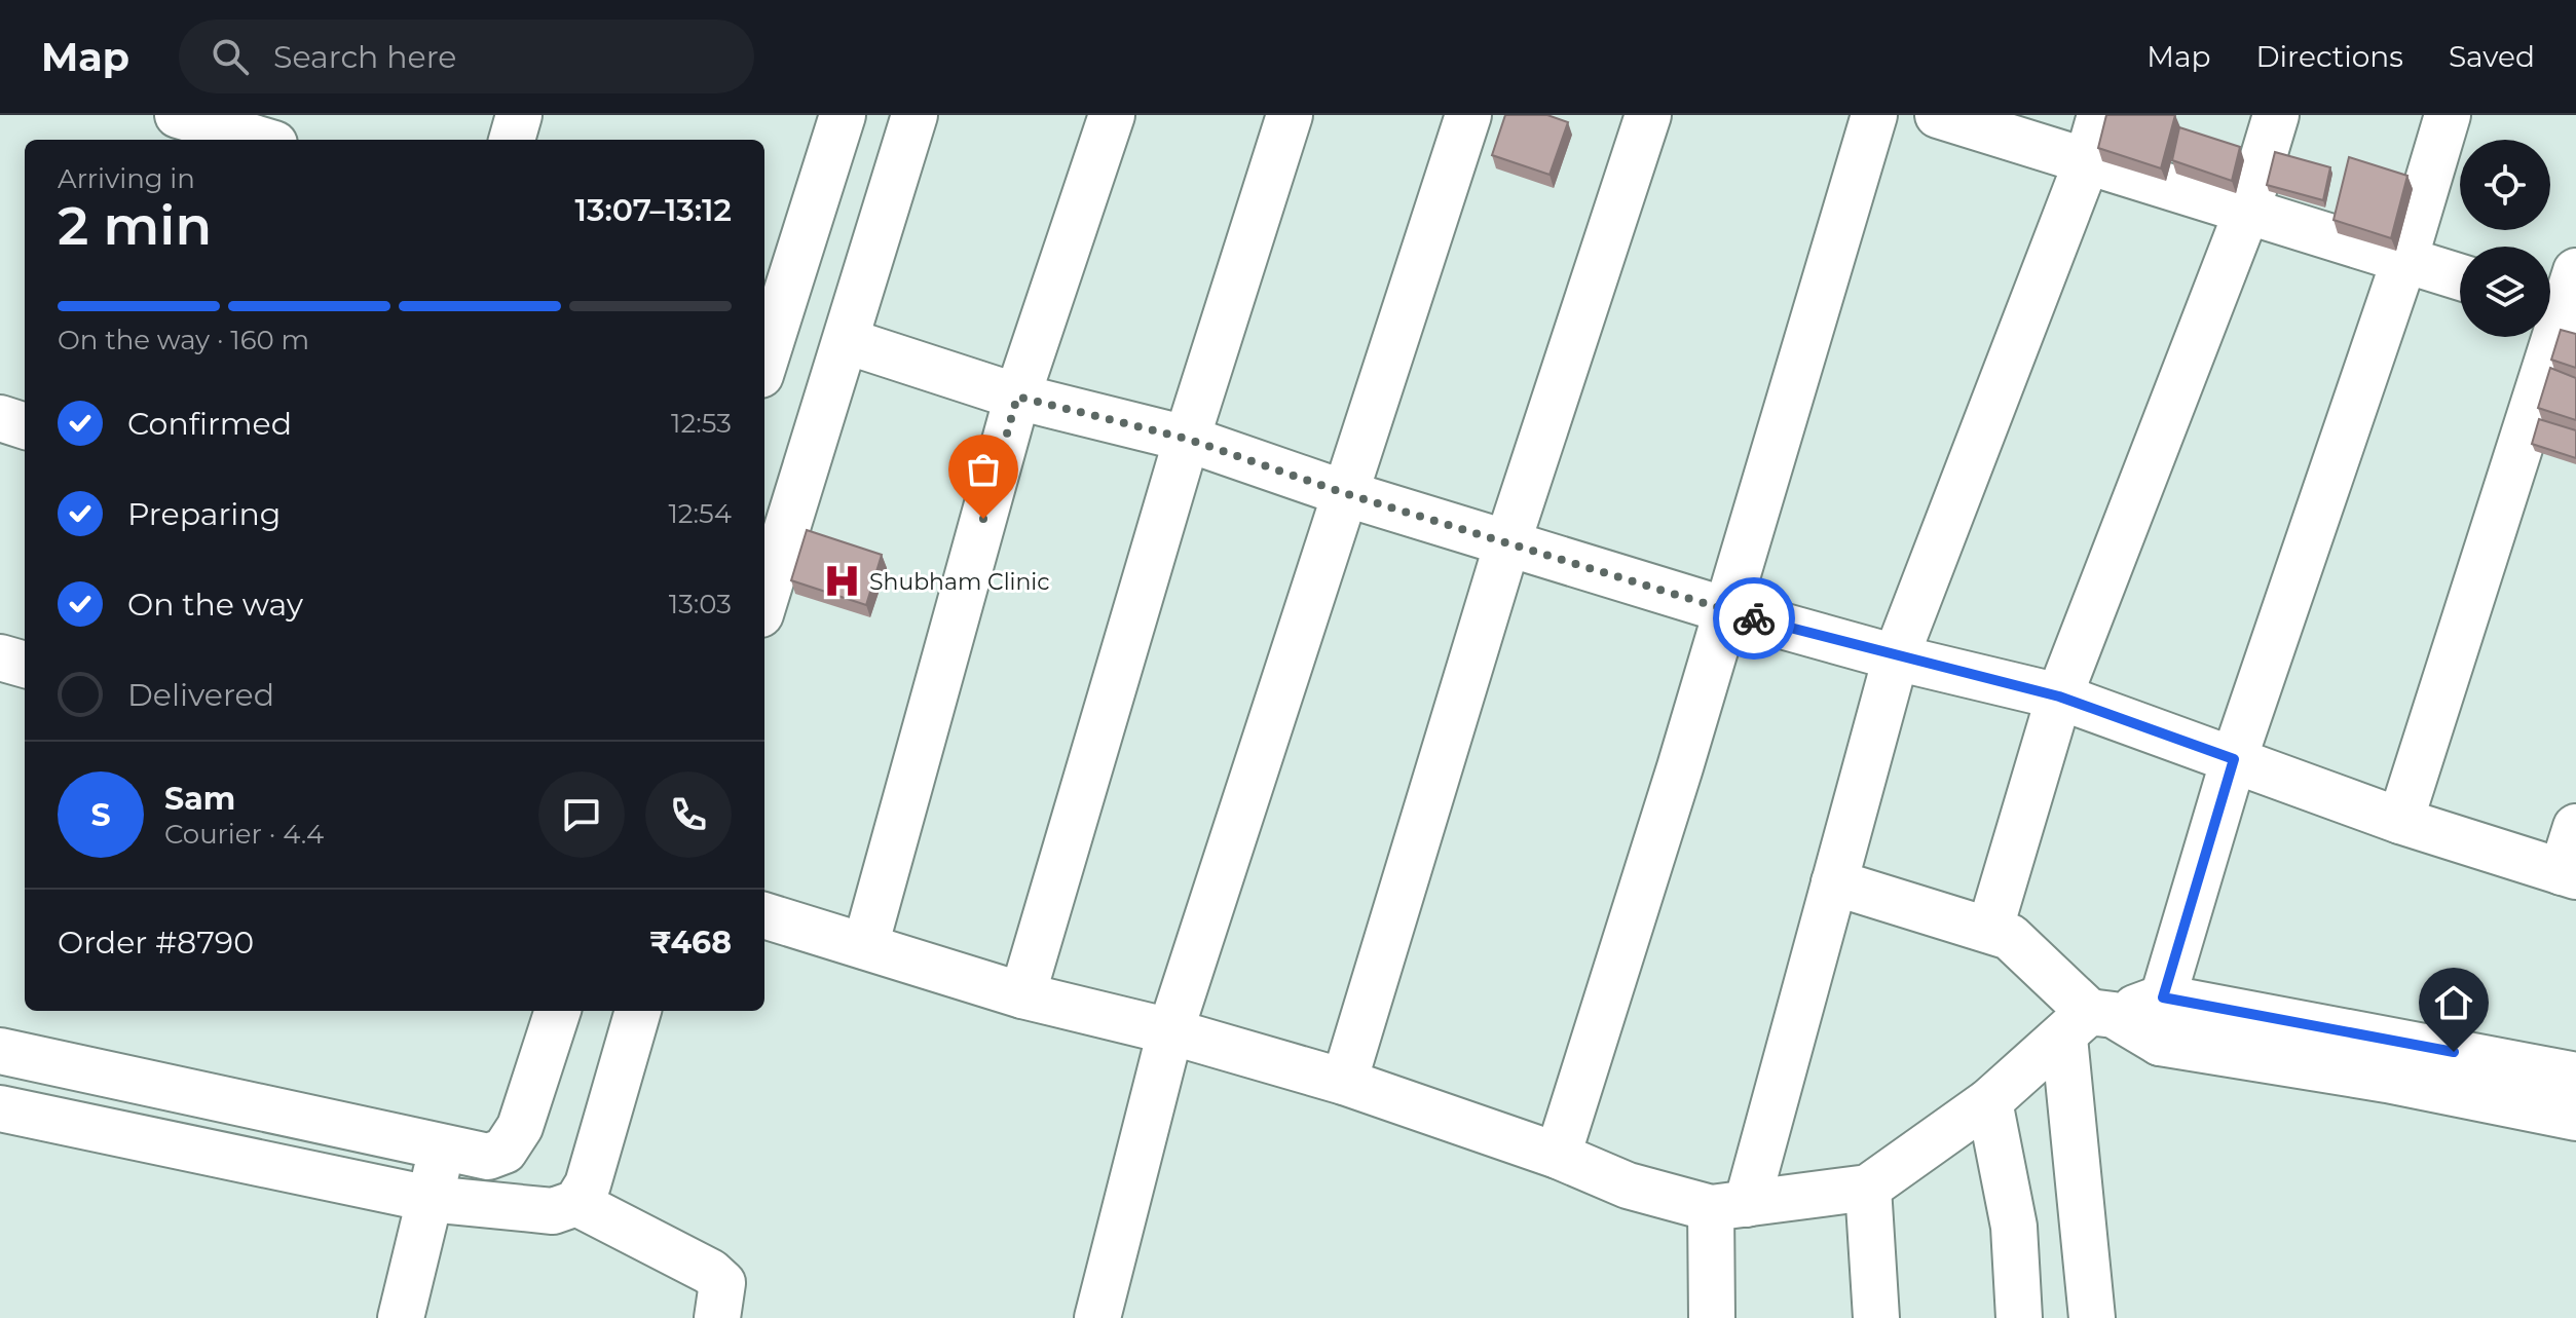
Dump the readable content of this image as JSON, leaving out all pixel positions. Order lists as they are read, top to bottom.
{
  "places": {
    "hospital": ["Shubham Clinic"]
  },
  "page": {
    "header": "Map",
    "search": "Search here",
    "nav": ["Map", "Directions", "Saved"],
    "heading": ["2 min", "Arriving in", "13:07–13:12"],
    "panel": [
      "Sam",
      "Courier · 4.4",
      "Order #8790",
      "₹468"
    ],
    "bar": "On the way · 160 m",
    "list": [
      ["Confirmed", "12:53"],
      ["Preparing", "12:54"],
      ["On the way", "13:03"],
      "Delivered"
    ],
    "round": "S"
  }
}
